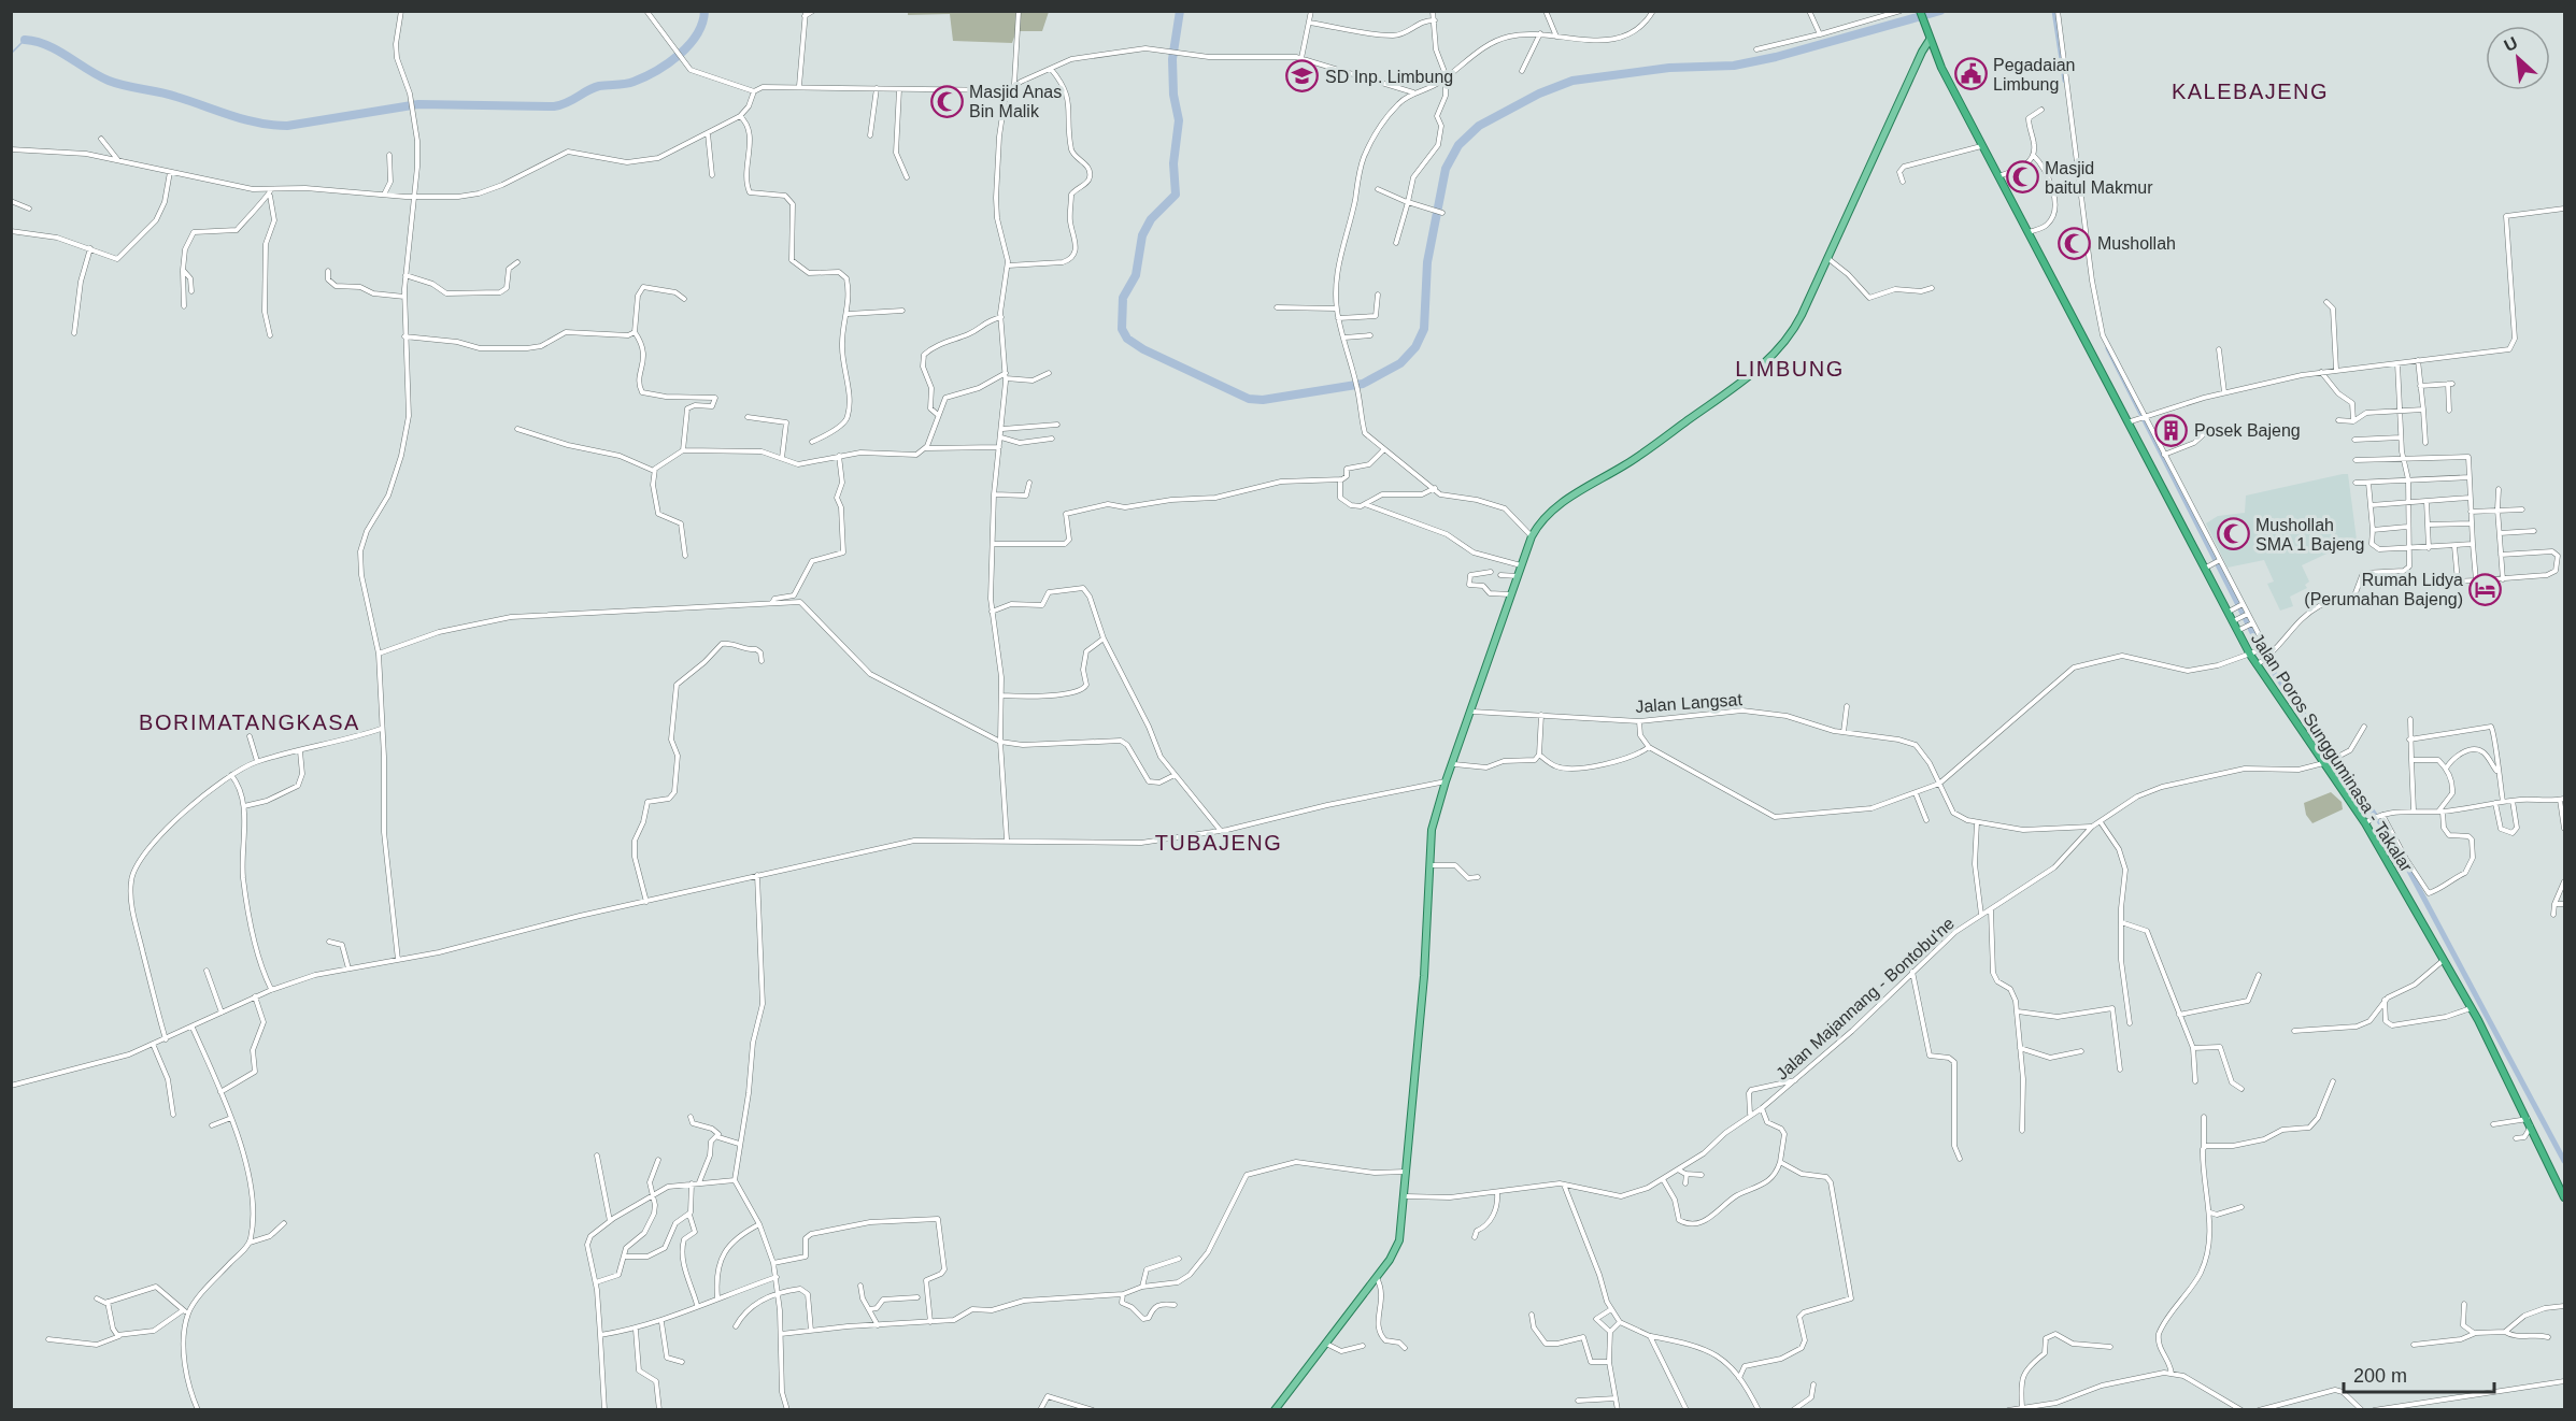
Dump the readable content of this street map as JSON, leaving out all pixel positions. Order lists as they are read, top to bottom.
{
  "streets": {
    "highway": ["Jalan Poros Sungguminasa - Takalar"],
    "street": ["Jalan Langsat", "Jalan Majannang - Bontobu'ne"]
  },
  "crossings": [
    ["Jalan Langsat", "Jalan Majannang - Bontobu'ne"],
    ["Jalan Poros Sungguminasa - Takalar", "Jalan Majannang - Bontobu'ne"]
  ],
  "districts": [
    "KALEBAJENG",
    "LIMBUNG",
    "BORIMATANGKASA",
    "TUBAJENG"
  ],
  "places": {
    "public building": ["Pegadaian Limbung"],
    "school or university": ["SD Inp. Limbung"],
    "mosque": [
      "Masjid Anas Bin Malik",
      "Masjid baitul Makmur",
      "Mushollah",
      "Mushollah SMA 1 Bajeng"
    ],
    "building": ["Posek Bajeng"],
    "hotel": ["Rumah Lidya (Perumahan Bajeng)"]
  },
  "scale_bar": "200 m",
  "north": "top left"
}
